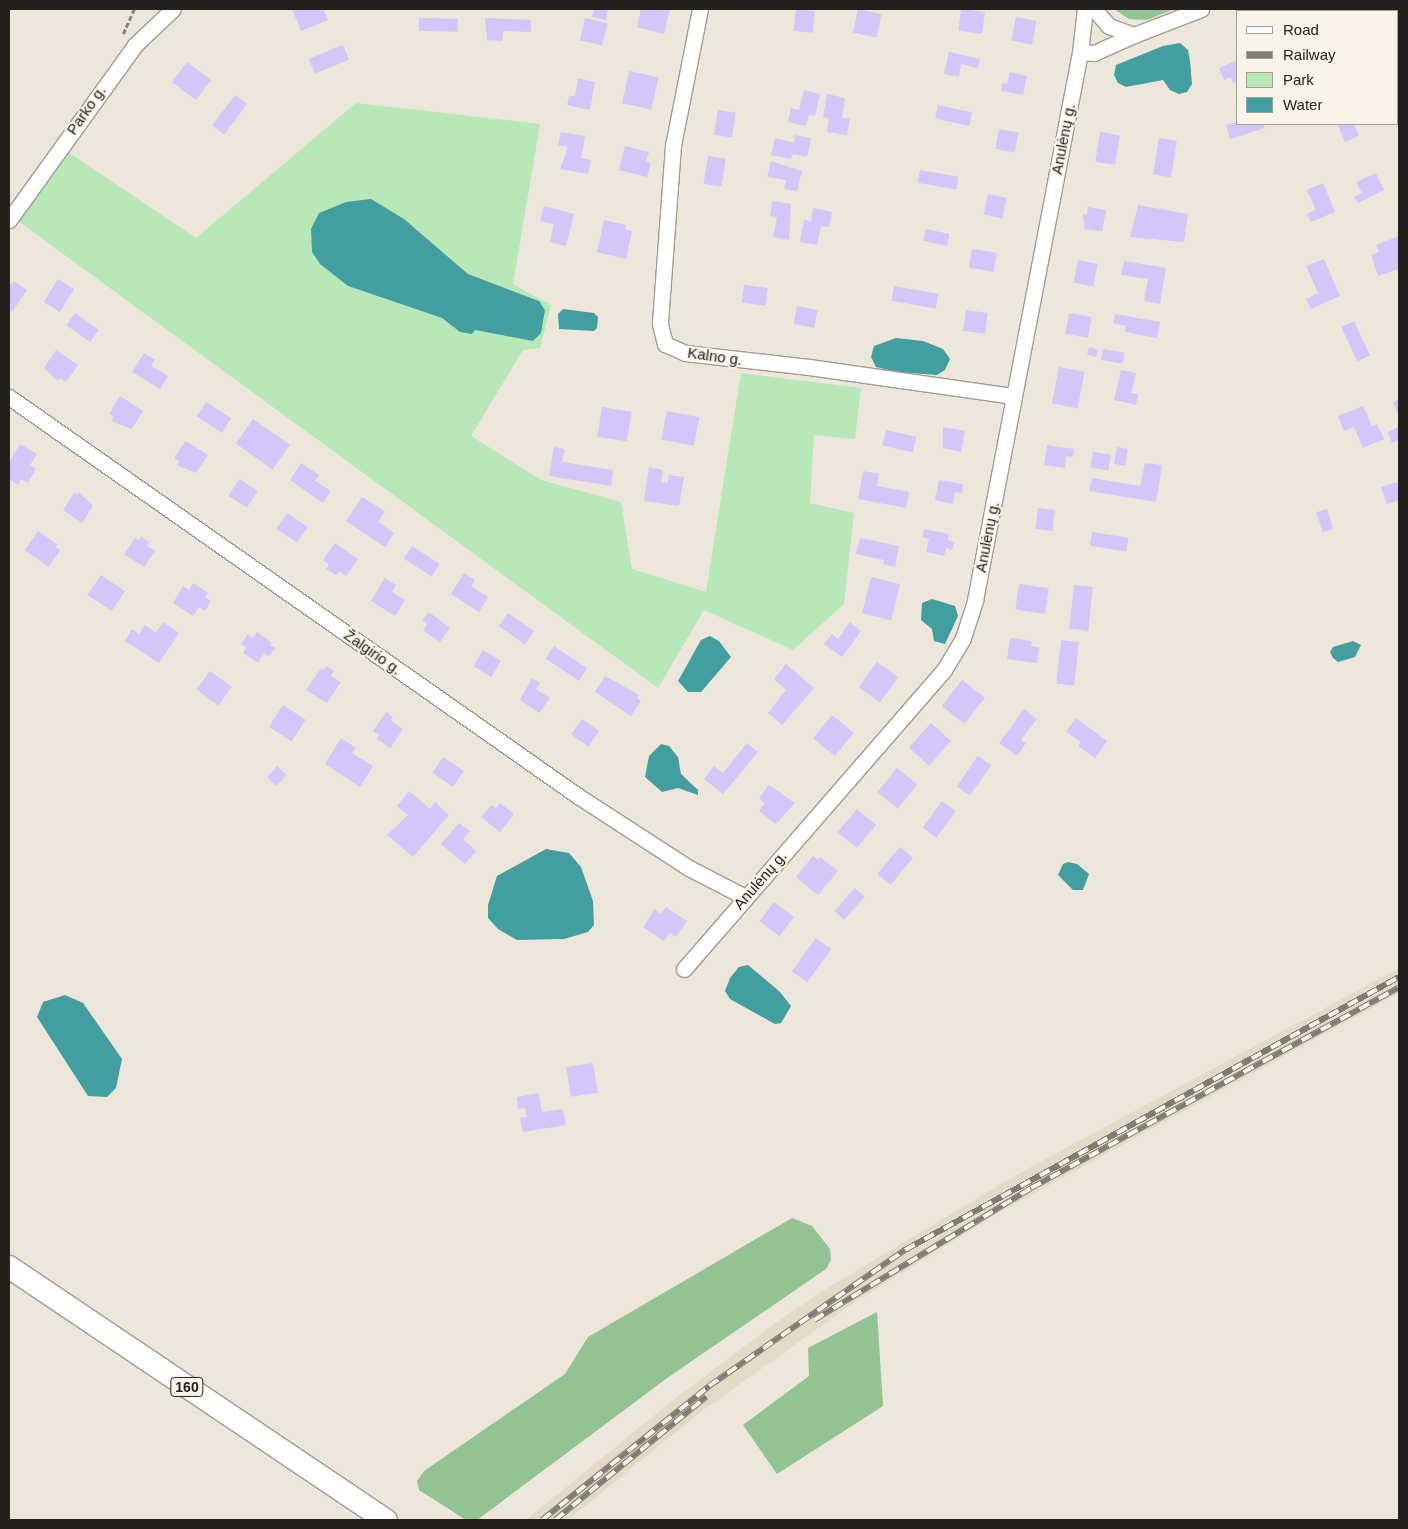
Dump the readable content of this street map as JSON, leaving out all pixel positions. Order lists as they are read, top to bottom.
{
  "streets": {
    "main road": ["160"],
    "street": [
      "Parko g.",
      "Anulėnų g.",
      "Kalno g.",
      "Žalgirio g."
    ]
  },
  "crossings": [
    ["Anulėnų g.", "Kalno g."],
    ["Anulėnų g.", "Žalgirio g."]
  ],
  "legend": [
    "Road",
    "Railway",
    "Park",
    "Water"
  ]
}
